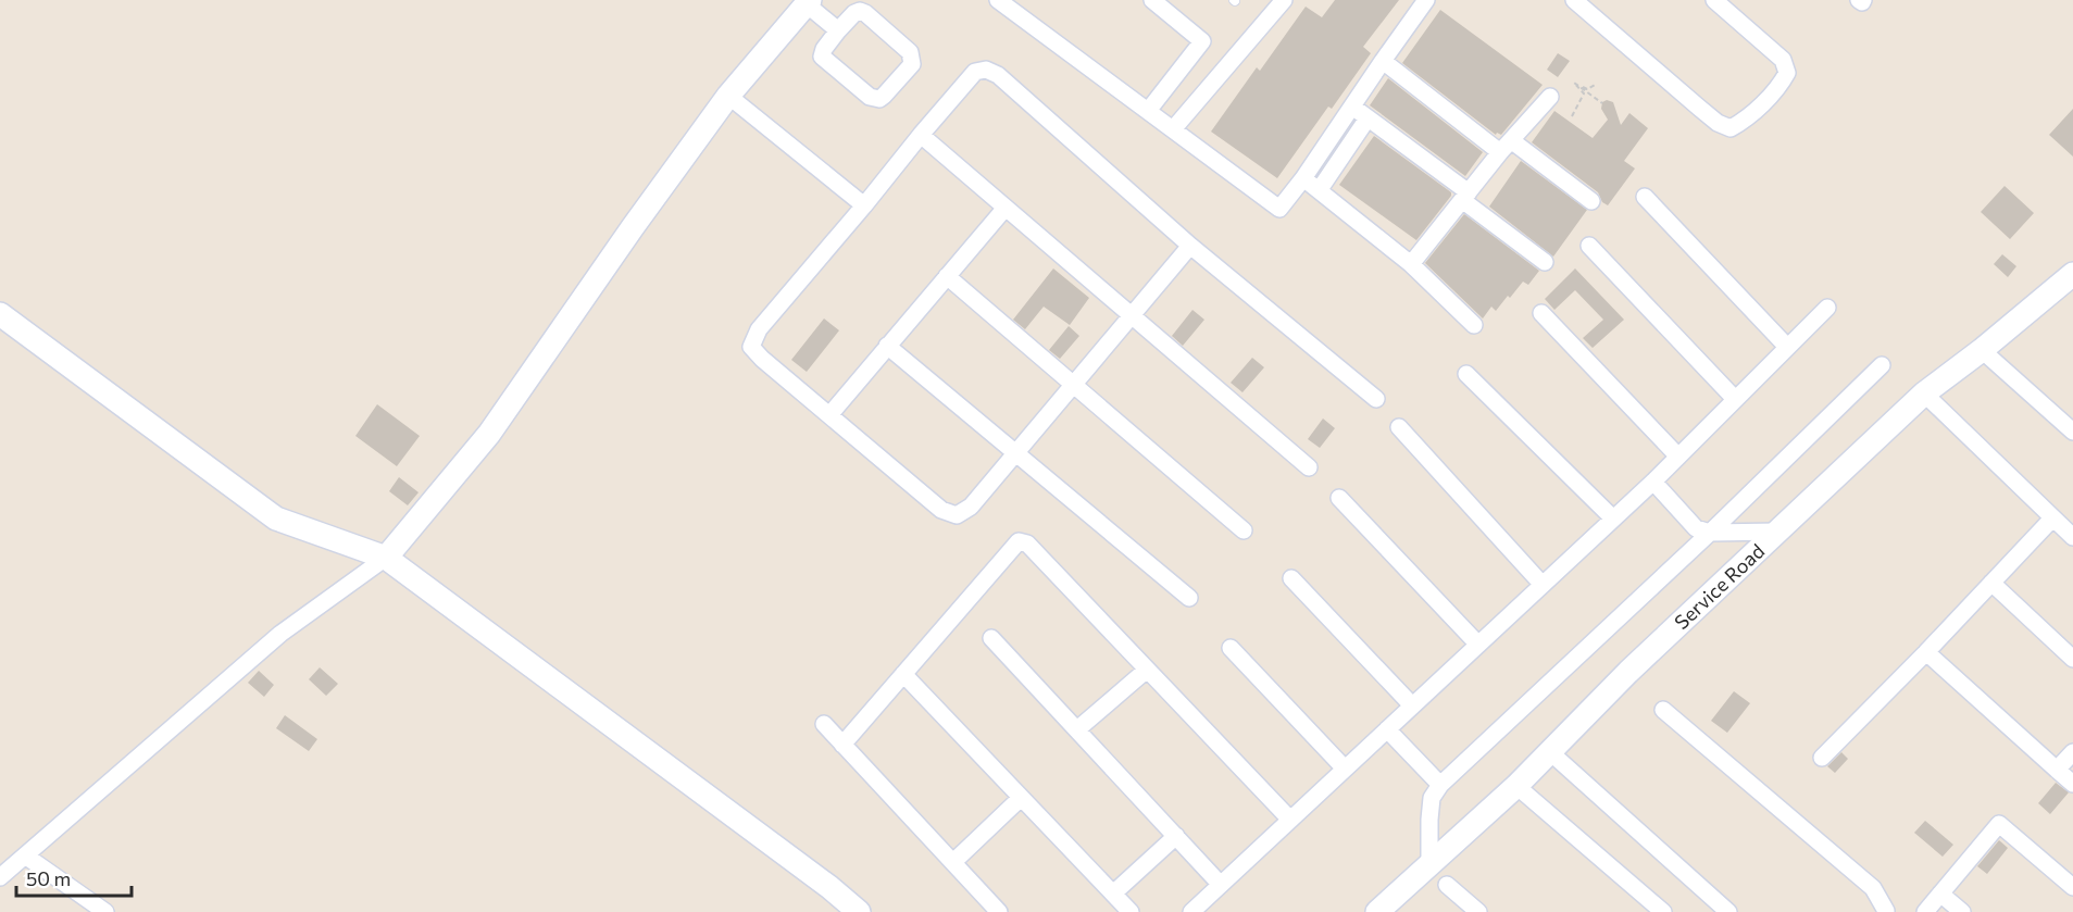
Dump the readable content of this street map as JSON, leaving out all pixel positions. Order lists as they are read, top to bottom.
{
  "streets": {
    "street": ["Service Road"]
  },
  "scale_bar": "50 m"
}
